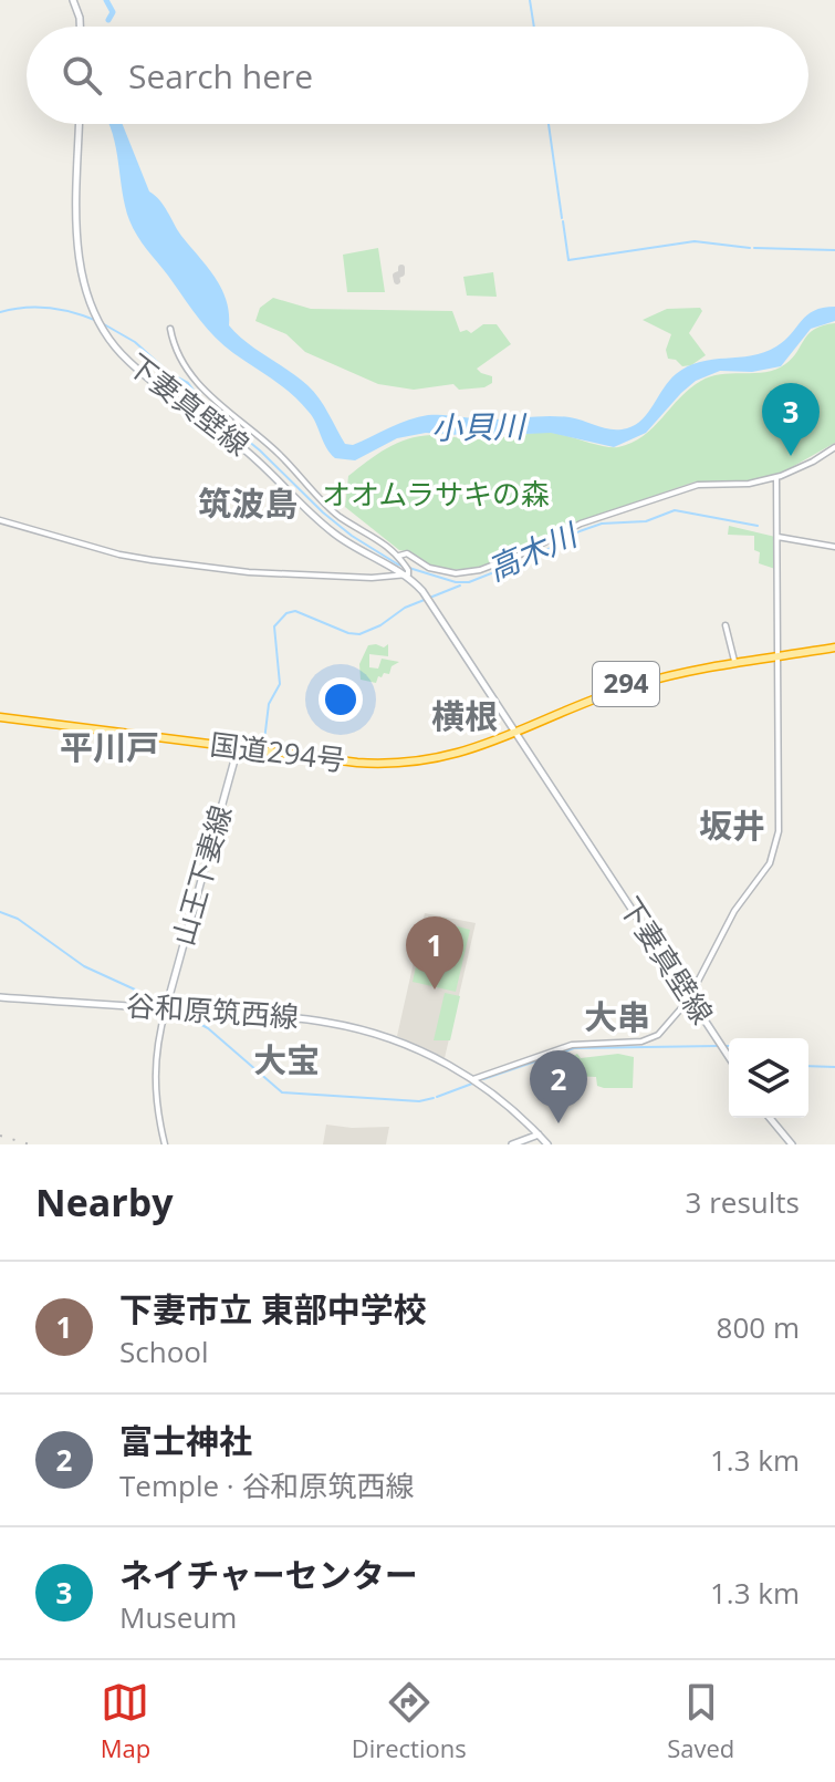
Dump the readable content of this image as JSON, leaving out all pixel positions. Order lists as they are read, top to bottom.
{
  "streets": {
    "highway": ["294", "国道294号"],
    "main road": ["下妻真壁線", "山王下妻線", "谷和原筑西線"]
  },
  "crossings": [
    ["下妻真壁線", "294"],
    ["下妻真壁線", "国道294号"],
    ["294", "国道294号"],
    ["国道294号", "山王下妻線"],
    ["山王下妻線", "谷和原筑西線"]
  ],
  "districts": [
    "筑波島",
    "横根",
    "平川戸",
    "坂井",
    "大串",
    "大宝"
  ],
  "water": ["小貝川", "高木川"],
  "parks": ["オオムラサキの森"],
  "page": {
    "search": "Search here",
    "pins": ["3", "1", "2"],
    "heading": ["Nearby", "3 results"],
    "list": [
      {
        "mark": "1",
        "name": "下妻市立 東部中学校",
        "note": "School",
        "value": "800 m"
      },
      {
        "mark": "2",
        "name": "富士神社",
        "note": "Temple · 谷和原筑西線",
        "value": "1.3 km"
      },
      {
        "mark": "3",
        "name": "ネイチャーセンター",
        "note": "Museum",
        "value": "1.3 km"
      }
    ],
    "nav": ["Map", "Directions", "Saved"]
  }
}
